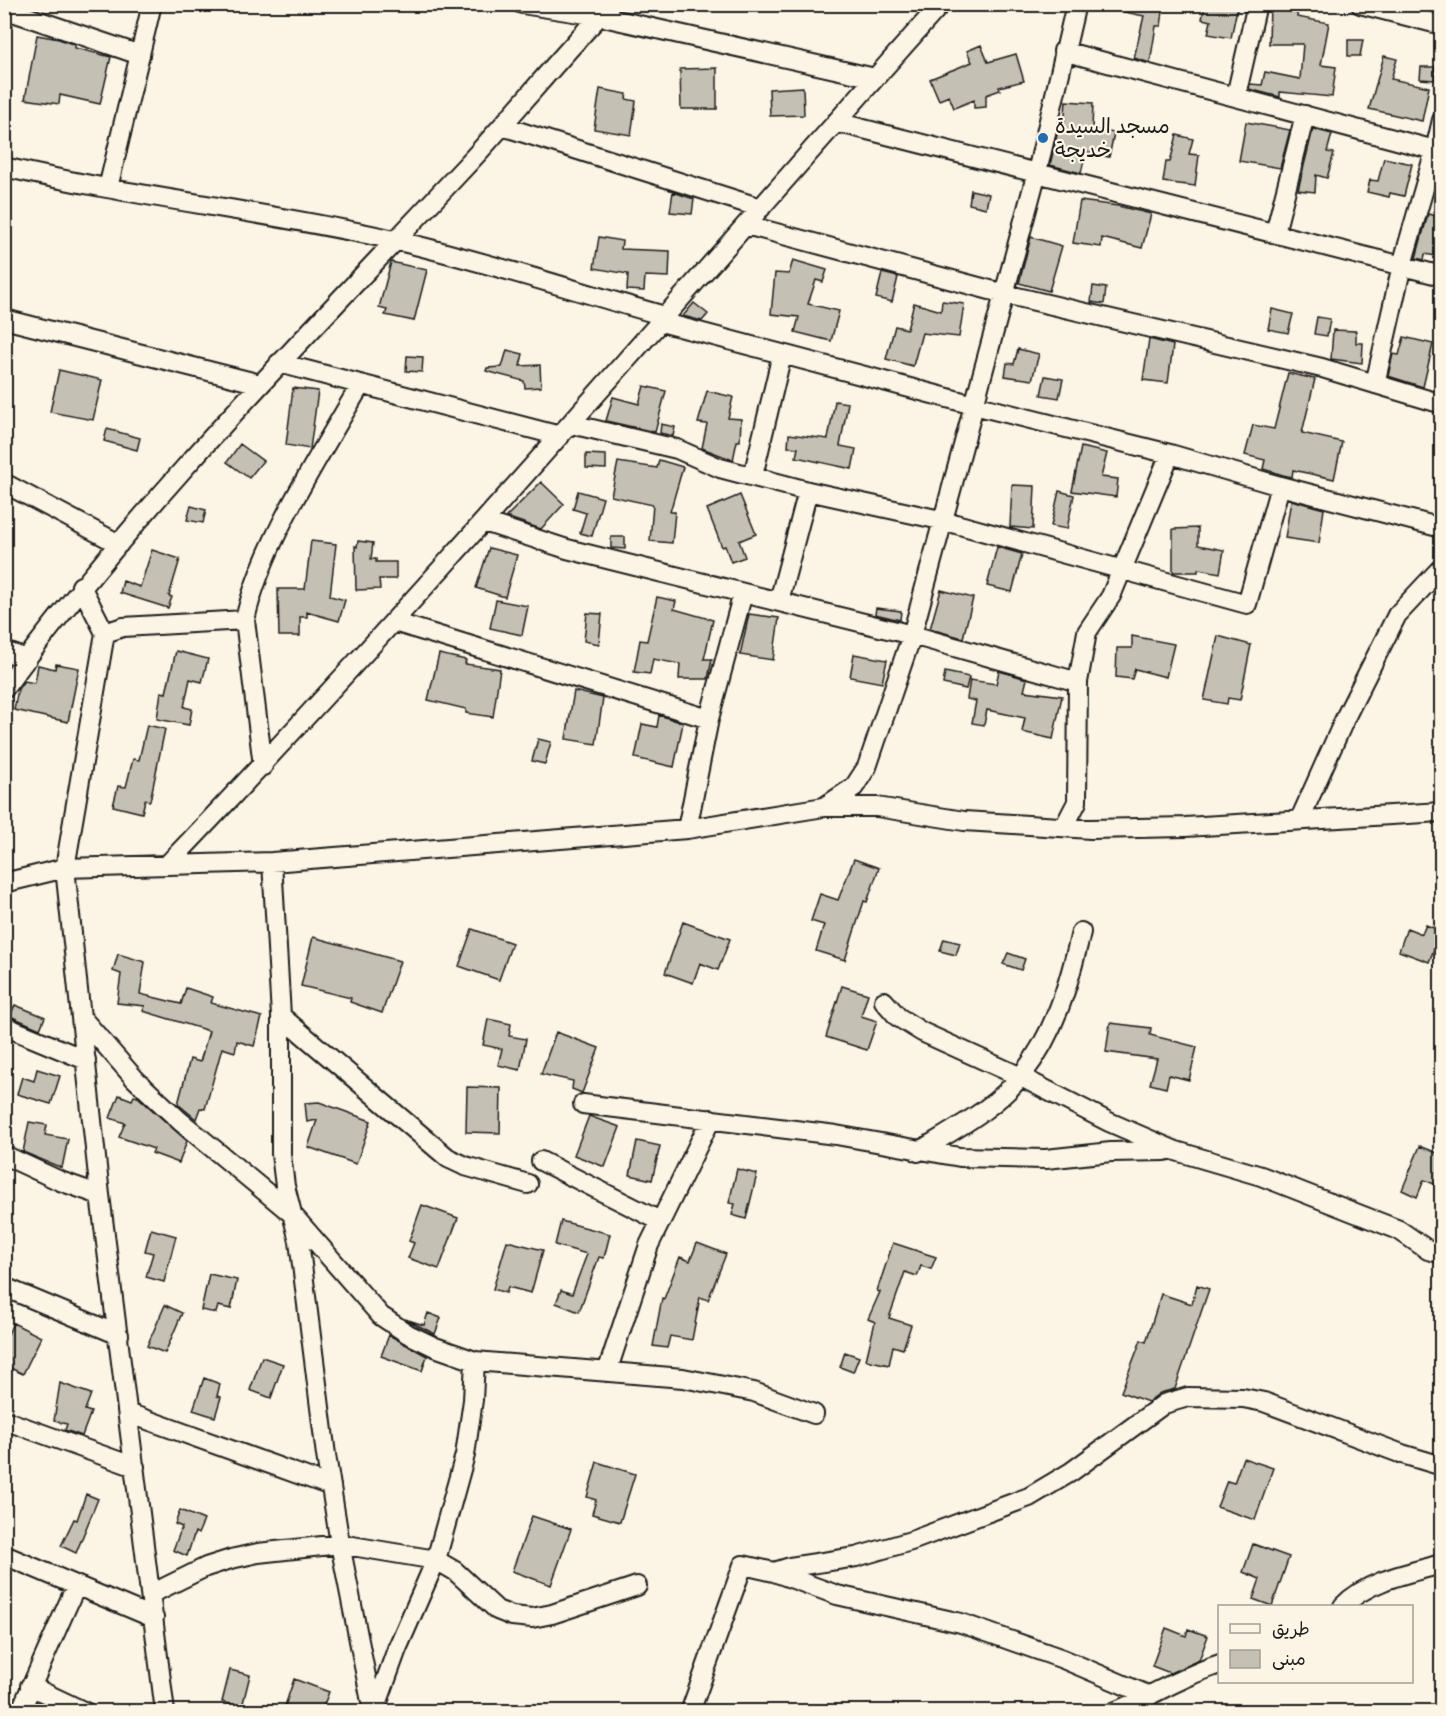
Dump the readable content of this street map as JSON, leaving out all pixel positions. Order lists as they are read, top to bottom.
{
  "places": ["مسجد السيدة خديجة"],
  "legend": ["طريق", "مبنى"]
}
